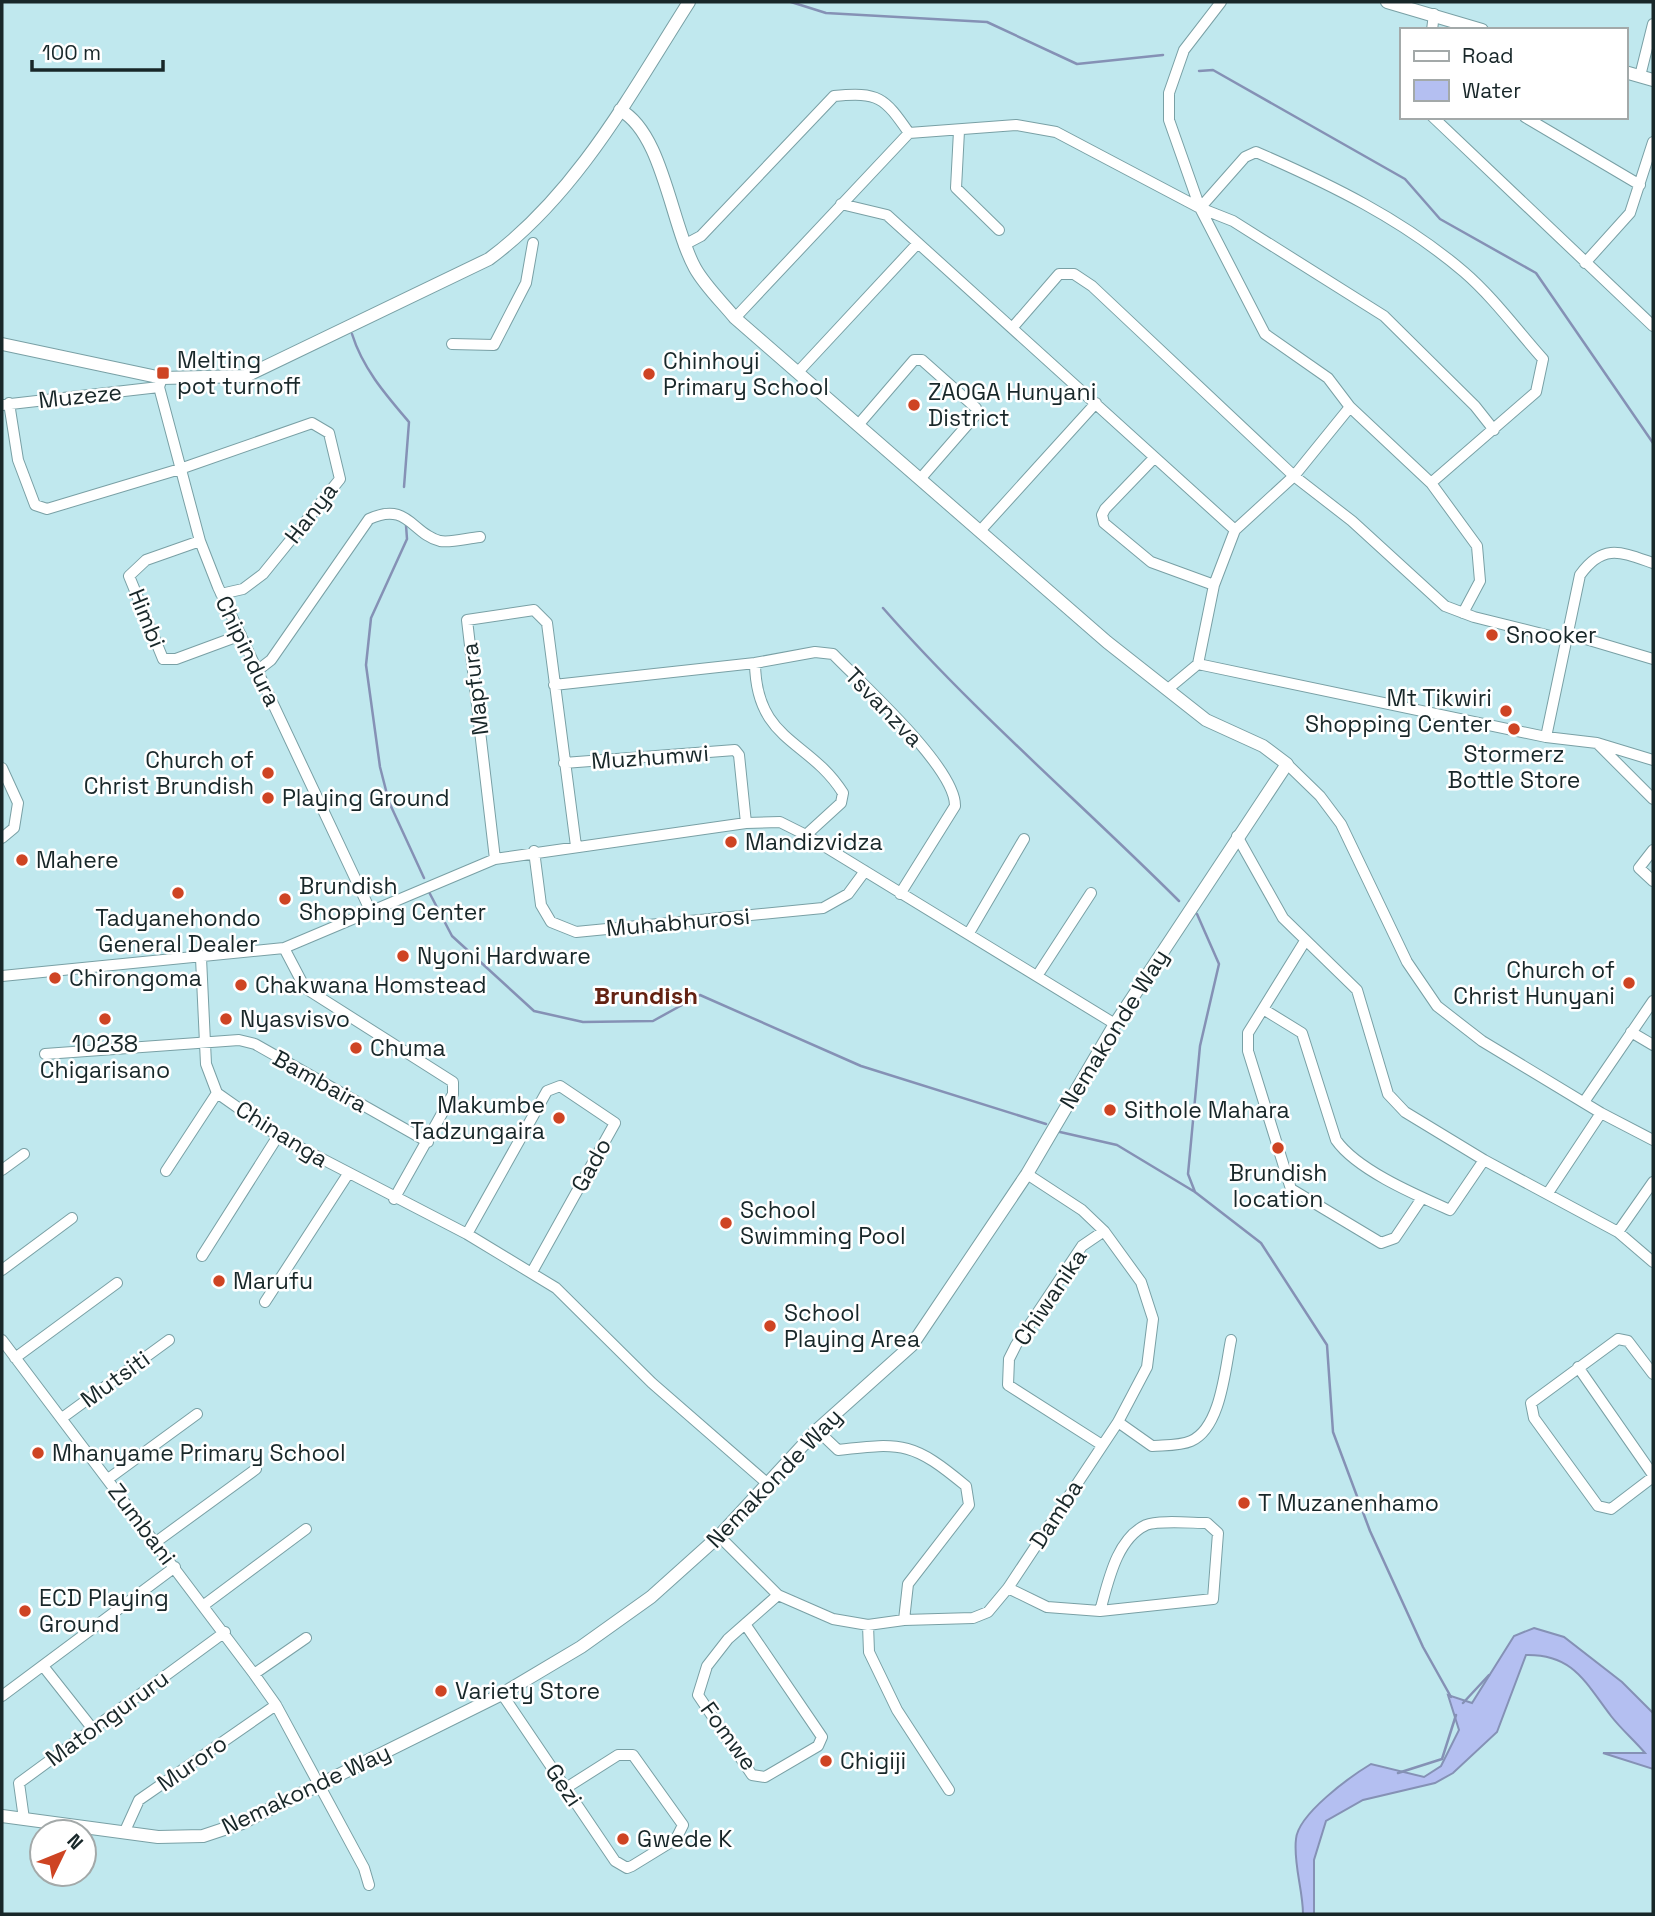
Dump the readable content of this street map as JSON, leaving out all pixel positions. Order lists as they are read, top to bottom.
{
  "streets": {
    "street": [
      "Muzeze",
      "Hanya",
      "Himbi",
      "Chipindura",
      "Mapfura",
      "Tsvanzva",
      "Muzhumwi",
      "Muhabhurosi",
      "Nemakonde Way",
      "Bambaira",
      "Chinanga",
      "Gado",
      "Chiwanika",
      "Mutsiti",
      "Damba",
      "Zumbani",
      "Matongururu",
      "Fomwe",
      "Muroro",
      "Gezi"
    ]
  },
  "crossings": [
    ["Muzeze", "Chipindura"],
    ["Hanya", "Chipindura"],
    ["Himbi", "Chipindura"],
    ["Mapfura", "Tsvanzva"],
    ["Mapfura", "Muzhumwi"],
    ["Nemakonde Way", "Chinanga"],
    ["Nemakonde Way", "Damba"],
    ["Nemakonde Way", "Zumbani"],
    ["Nemakonde Way", "Matongururu"],
    ["Nemakonde Way", "Muroro"],
    ["Nemakonde Way", "Gezi"],
    ["Bambaira", "Chinanga"],
    ["Chinanga", "Gado"],
    ["Chiwanika", "Damba"],
    ["Mutsiti", "Zumbani"],
    ["Damba", "Fomwe"],
    ["Zumbani", "Matongururu"],
    ["Zumbani", "Muroro"]
  ],
  "districts": ["Brundish"],
  "places": {
    "transit": ["Melting pot turnoff"],
    "other": [
      "Chinhoyi Primary School",
      "ZAOGA Hunyani District",
      "Snooker",
      "Mt Tikwiri Shopping Center",
      "Stormerz Bottle Store",
      "Church of Christ Brundish",
      "Playing Ground",
      "Mandizvidza",
      "Mahere",
      "Tadyanehondo General Dealer",
      "Brundish Shopping Center",
      "Nyoni Hardware",
      "Chirongoma",
      "Church of Christ Hunyani",
      "Chakwana Homstead",
      "10238 Chigarisano",
      "Nyasvisvo",
      "Chuma",
      "Sithole Mahara",
      "Makumbe Tadzungaira",
      "Brundish location",
      "School Swimming Pool",
      "Marufu",
      "School Playing Area",
      "Mhanyame Primary School",
      "T Muzanenhamo",
      "ECD Playing Ground",
      "Variety Store",
      "Chigiji",
      "Gwede K"
    ]
  },
  "legend": ["Road", "Water"],
  "scale_bar": "100 m",
  "north": "top right"
}
